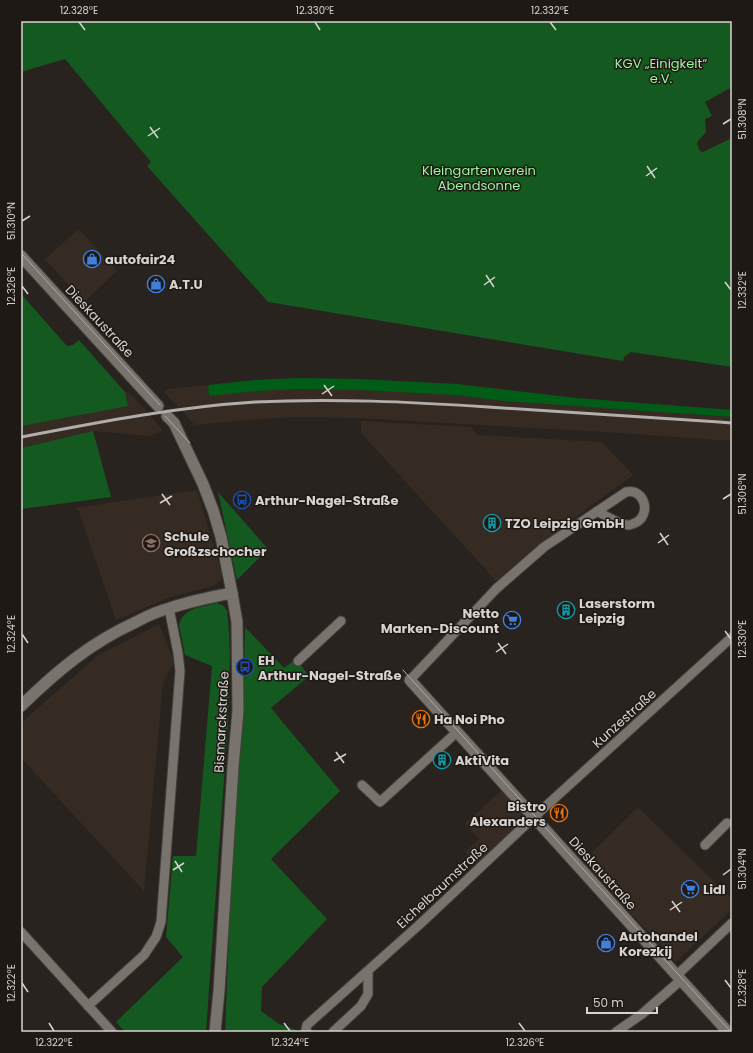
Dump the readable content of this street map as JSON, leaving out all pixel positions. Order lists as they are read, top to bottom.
{
  "streets": {
    "street": [
      "Dieskaustraße",
      "Kunzestraße",
      "Bismarckstraße",
      "Eichelbaumstraße"
    ]
  },
  "crossings": [
    ["Dieskaustraße", "Kunzestraße"],
    ["Dieskaustraße", "Eichelbaumstraße"],
    ["Kunzestraße", "Eichelbaumstraße"]
  ],
  "parks": ["KGV „Einigkeit“ e.V.", "Kleingartenverein Abendsonne"],
  "places": {
    "shop": ["autofair24", "A.T.U", "Autohandel Korezkij"],
    "bus stop": ["Arthur-Nagel-Straße", "EH Arthur-Nagel-Straße"],
    "building": ["TZO Leipzig GmbH", "Laserstorm Leipzig", "AktiVita"],
    "school or university": ["Schule Großzschocher"],
    "supermarket": ["Netto Marken-Discount", "Lidl"],
    "restaurant": ["Ha Noi Pho", "Bistro Alexanders"]
  },
  "scale_bar": "50 m",
  "coordinates": [
    "12.328°E",
    "12.330°E",
    "12.332°E",
    "51.308°N",
    "51.310°N",
    "12.326°E",
    "51.306°N",
    "12.324°E",
    "51.304°N",
    "12.322°E"
  ]
}
